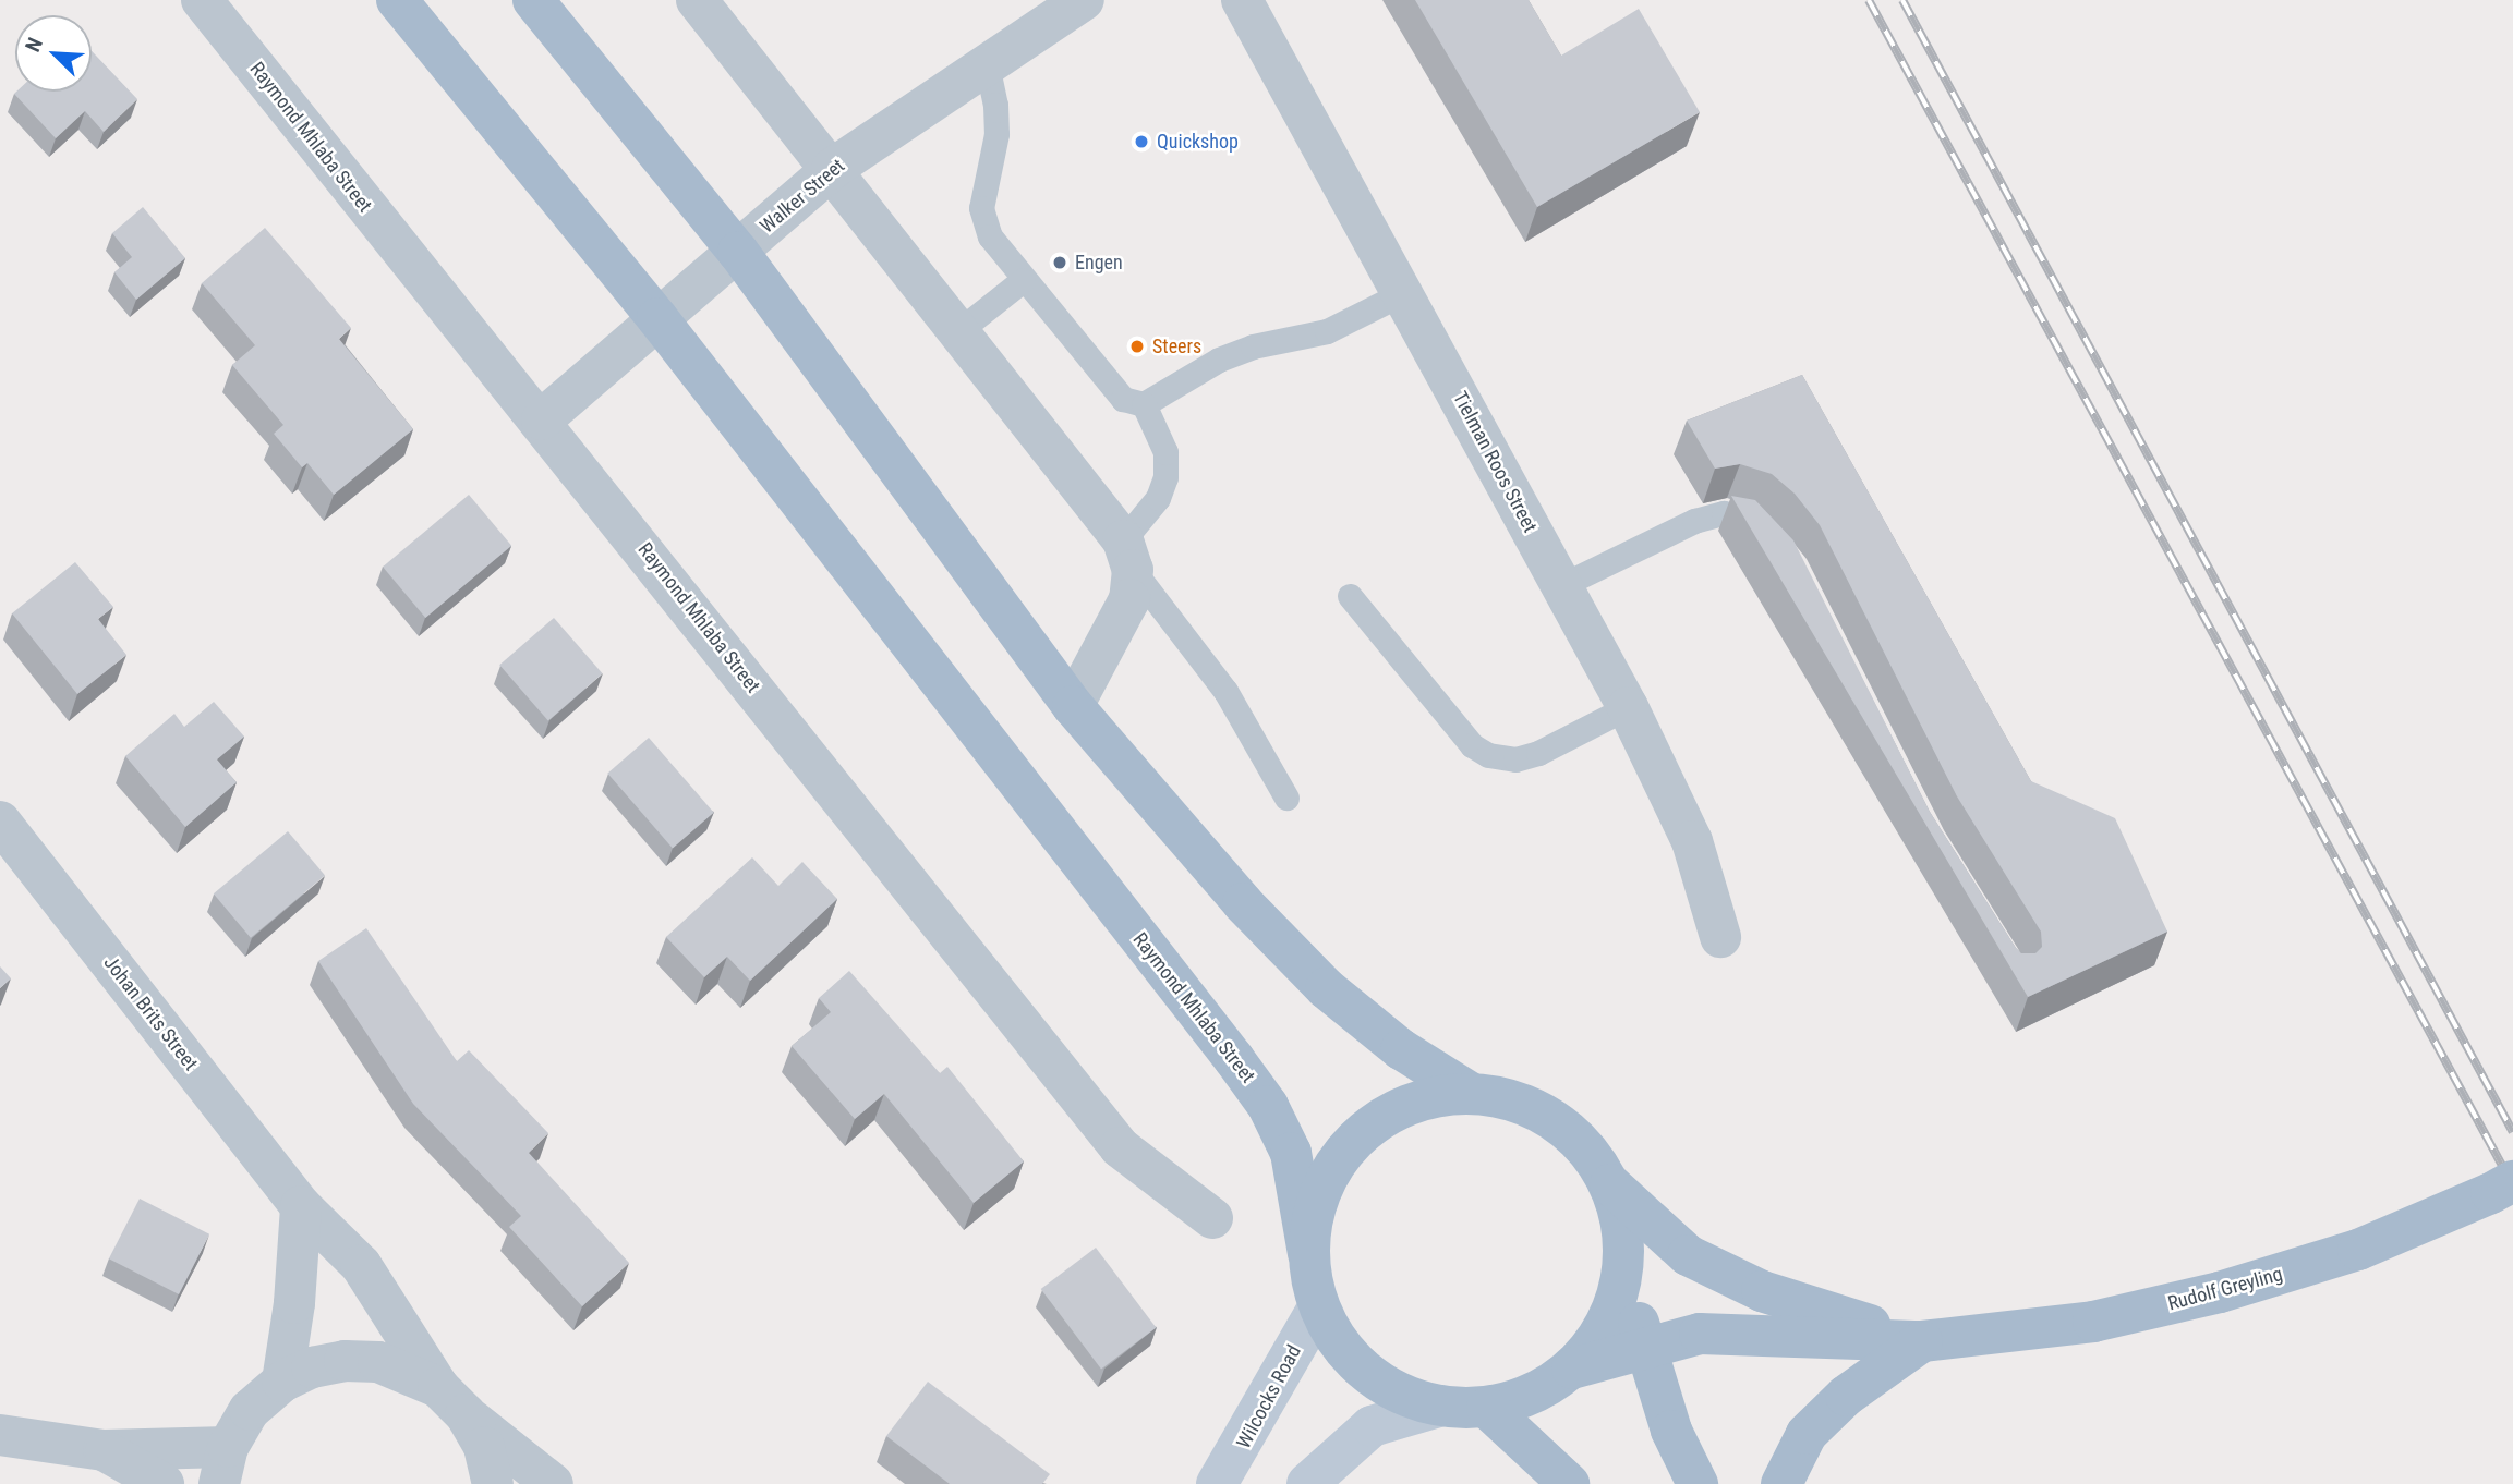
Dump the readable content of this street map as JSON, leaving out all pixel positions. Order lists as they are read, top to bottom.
{
  "streets": {
    "main road": ["Raymond Mhlaba Street", "Rudolf Greyling"],
    "street": [
      "Walker Street",
      "Tielman Roos Street",
      "Johan Brits Street",
      "Wilcocks Road"
    ]
  },
  "crossings": [
    ["Raymond Mhlaba Street", "Walker Street"],
    ["Raymond Mhlaba Street", "Rudolf Greyling"],
    ["Raymond Mhlaba Street", "Wilcocks Road"]
  ],
  "places": ["Quickshop", "Engen", "Steers"],
  "north": "top left"
}
